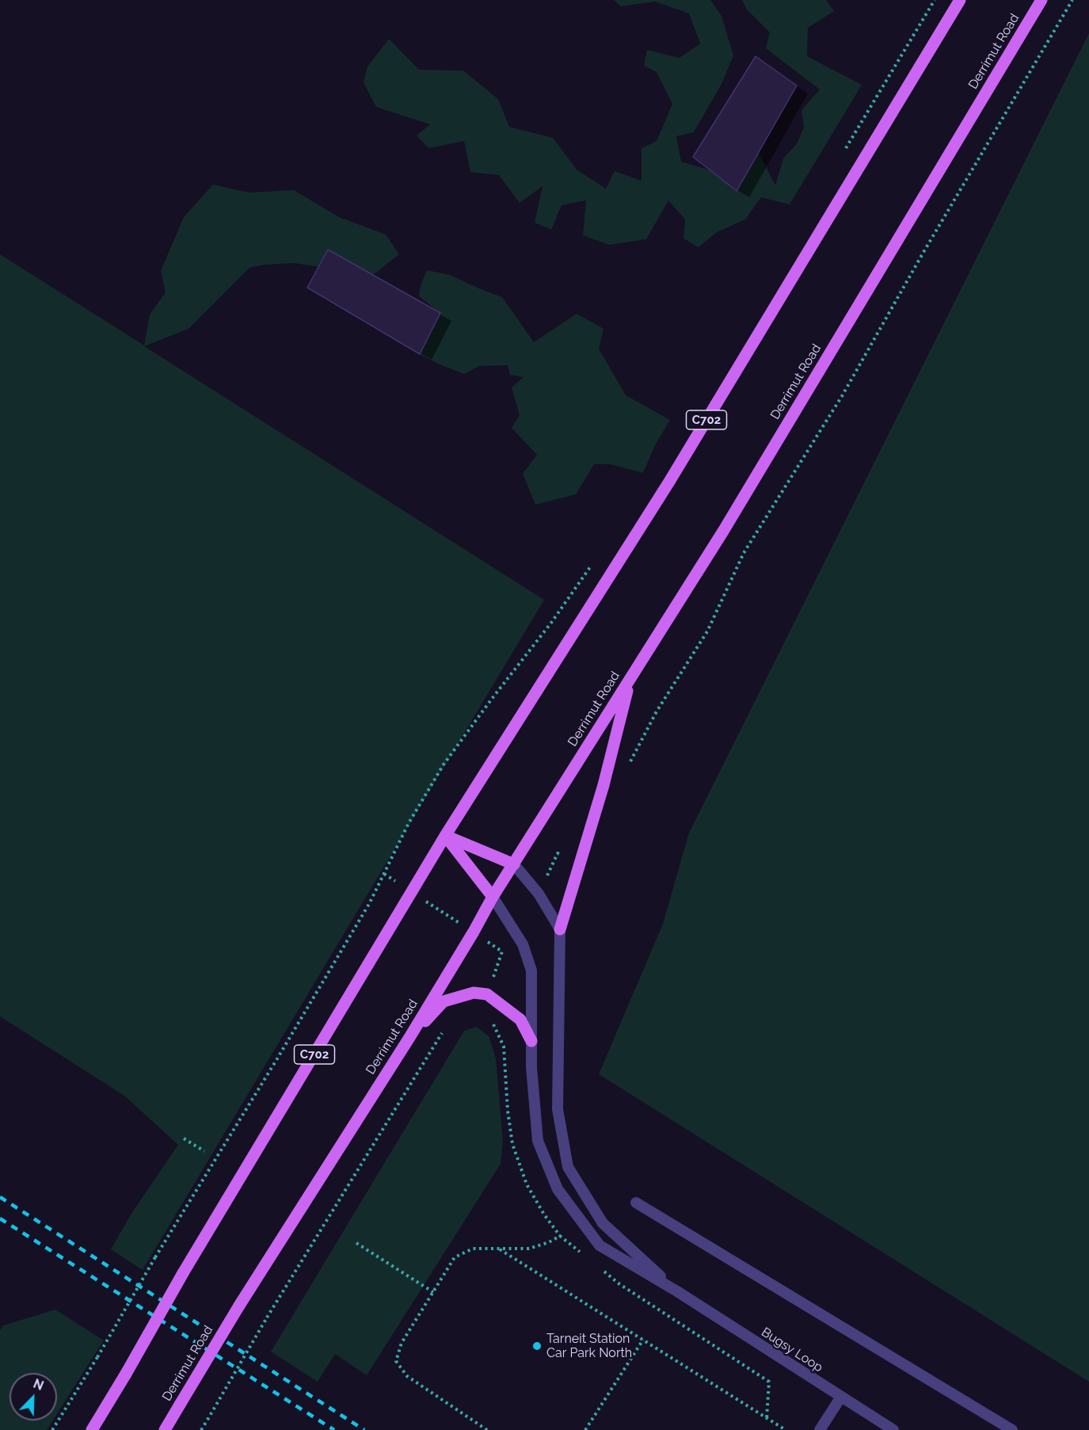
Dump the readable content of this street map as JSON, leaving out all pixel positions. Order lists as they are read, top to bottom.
{
  "streets": {
    "main road": ["Derrimut Road", "C702"],
    "lane": ["Bugsy Loop"]
  },
  "places": ["Tarneit Station Car Park North"],
  "north": "top right"
}
